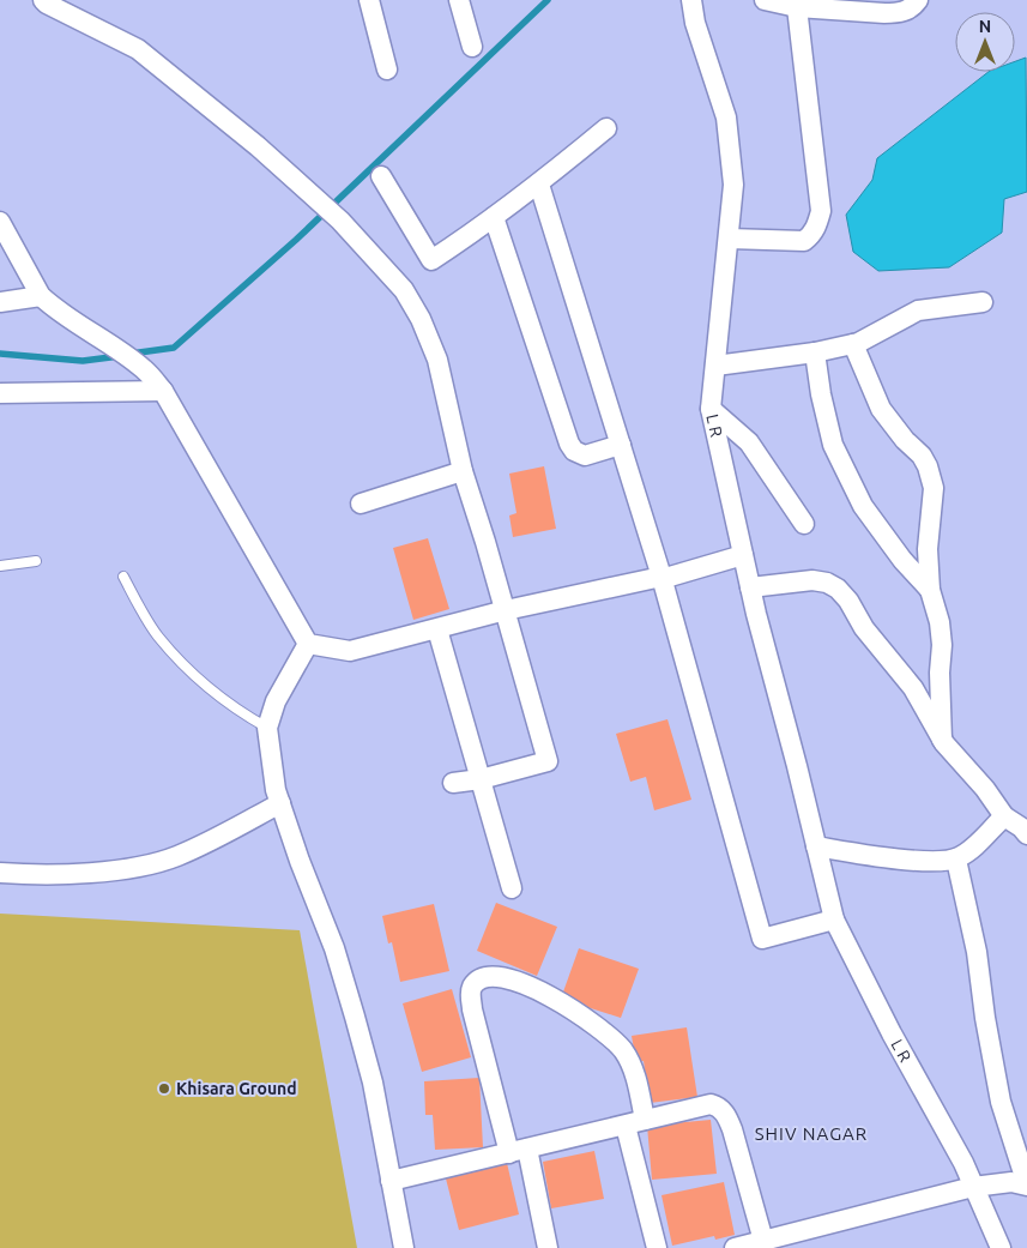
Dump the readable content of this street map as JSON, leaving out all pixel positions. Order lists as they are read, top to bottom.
{
  "streets": {
    "street": ["L R"]
  },
  "districts": ["SHIV NAGAR"],
  "places": ["Khisara Ground"],
  "north": "top"
}
